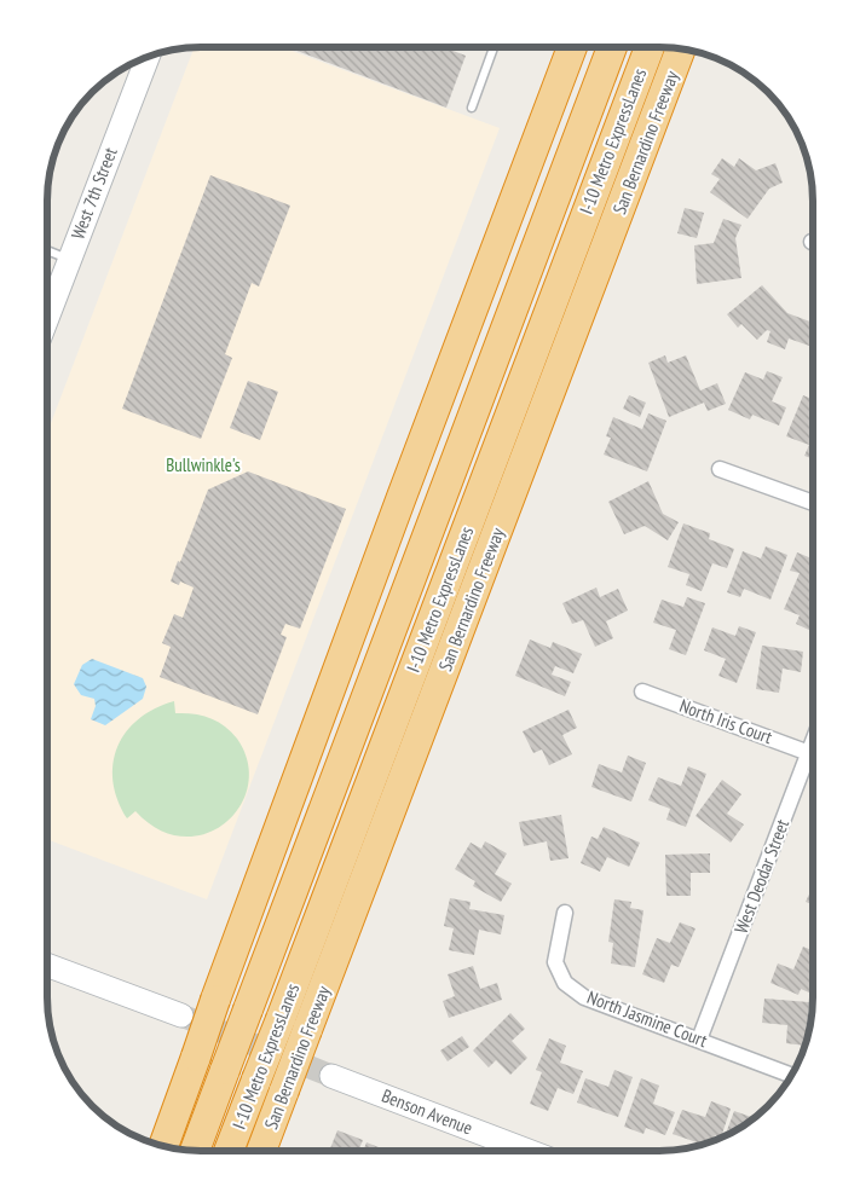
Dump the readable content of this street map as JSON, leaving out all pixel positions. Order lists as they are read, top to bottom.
{
  "streets": {
    "highway": ["I-10 Metro ExpressLanes", "San Bernardino Freeway"],
    "main road": ["West 7th Street", "Benson Avenue"],
    "street": ["North Iris Court", "West Deodar Street", "North Jasmine Court"]
  },
  "crossings": [
    ["North Iris Court", "West Deodar Street"],
    ["West Deodar Street", "North Jasmine Court"]
  ],
  "parks": ["Bullwinkle's"]
}
